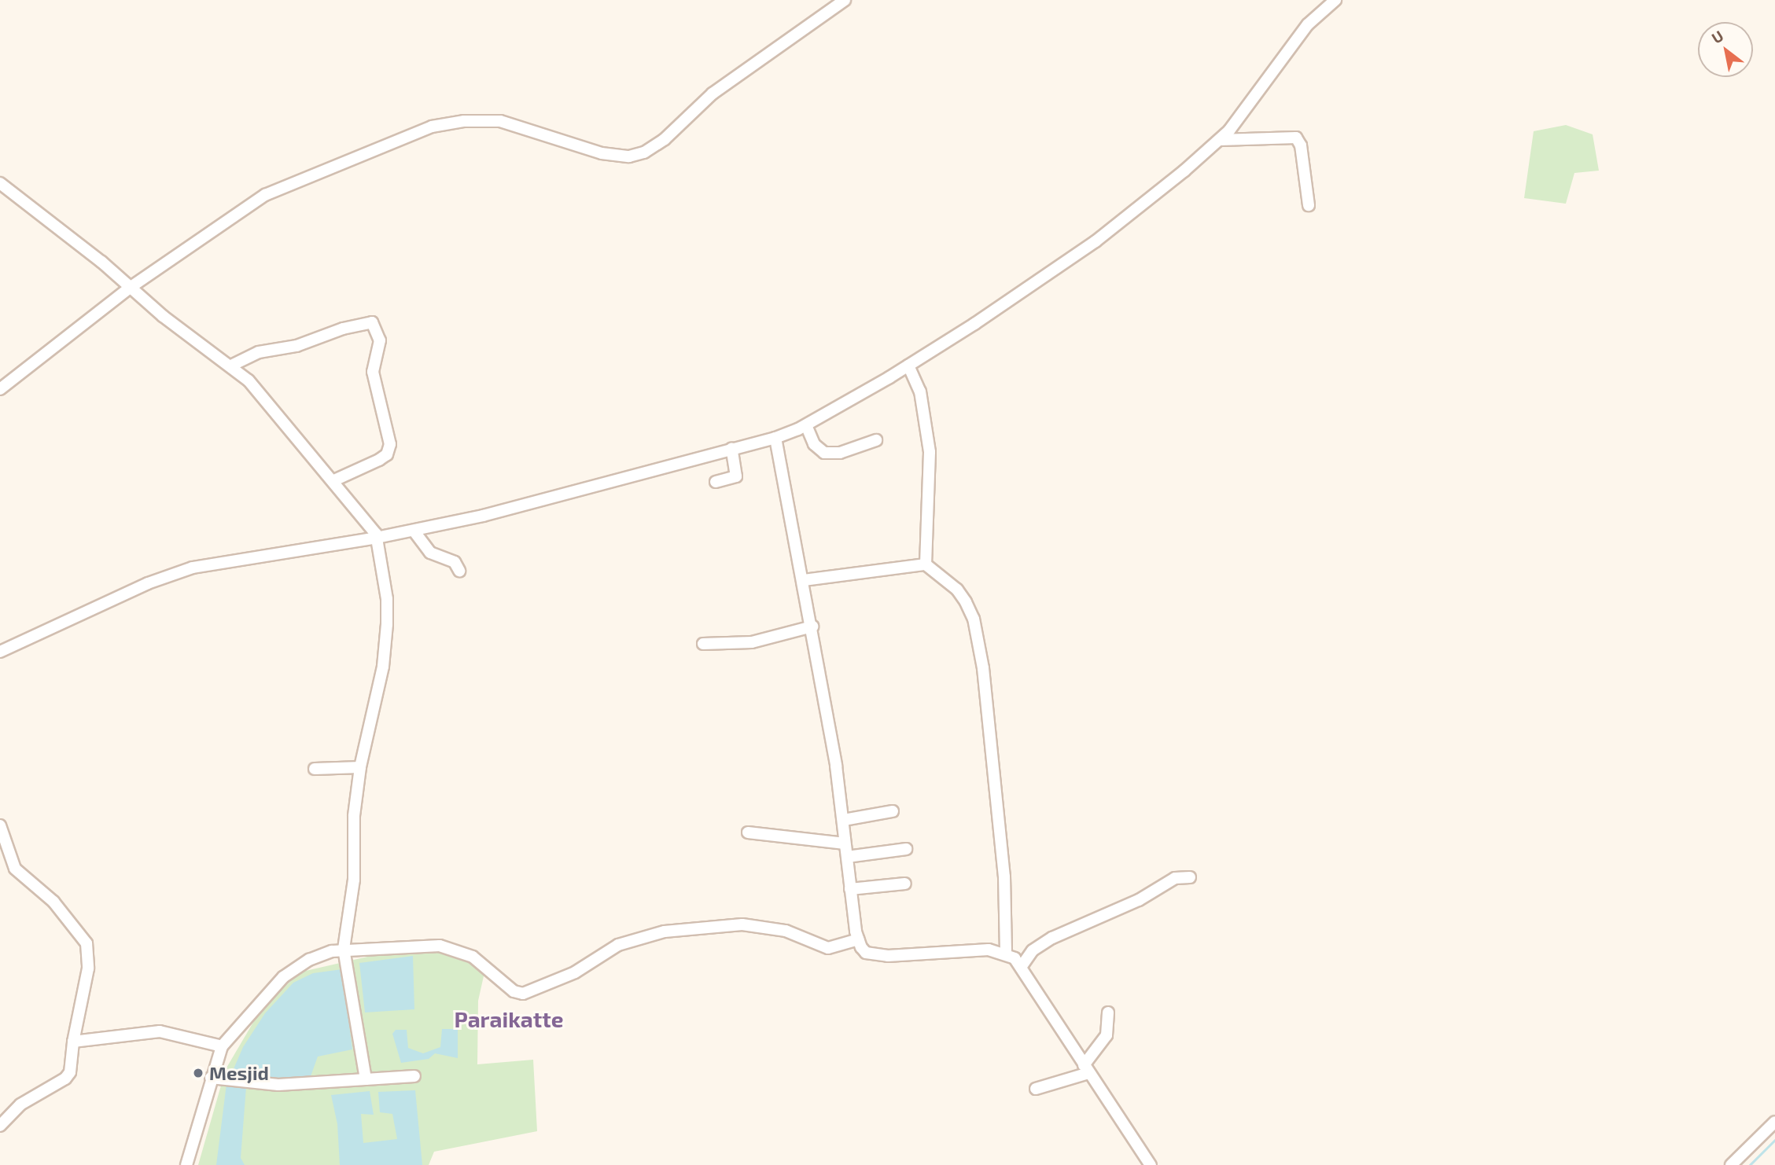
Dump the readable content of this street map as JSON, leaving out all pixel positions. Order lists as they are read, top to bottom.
{
  "districts": ["Paraikatte"],
  "places": ["Mesjid"],
  "north": "top left"
}
